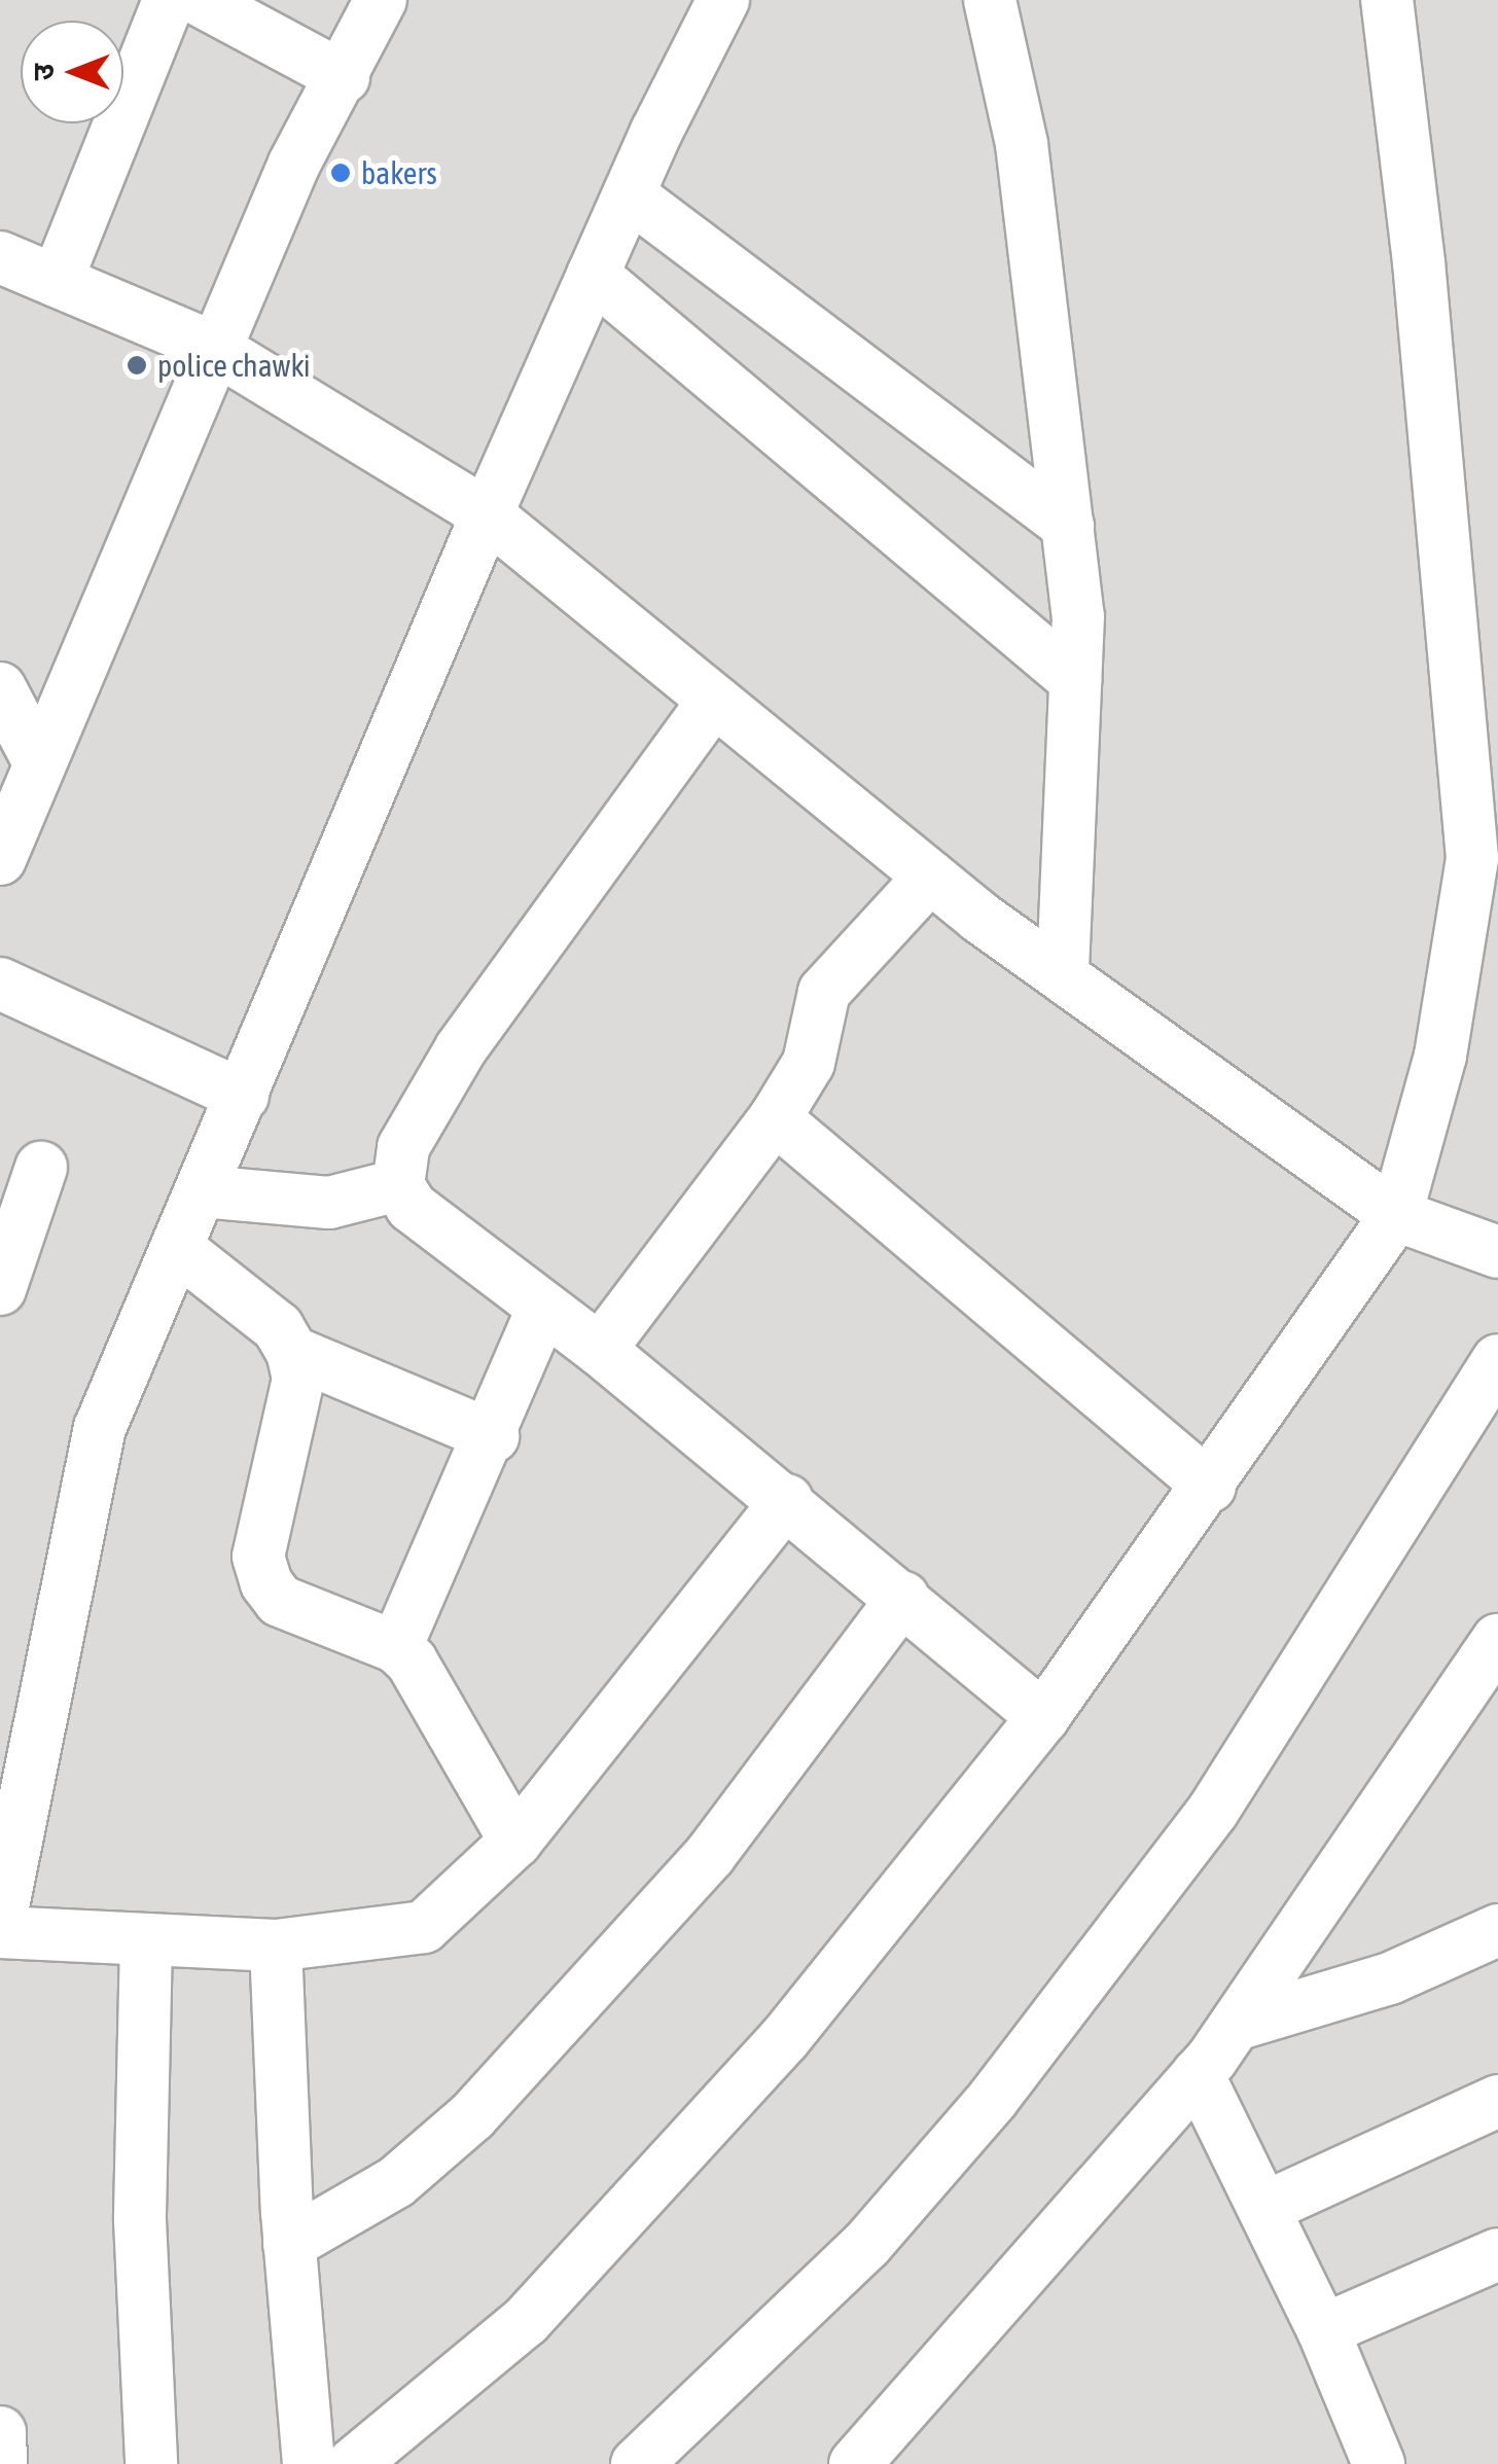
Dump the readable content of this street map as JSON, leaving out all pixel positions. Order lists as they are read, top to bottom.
{
  "places": ["bakers", "police chawki"],
  "north": "left"
}
